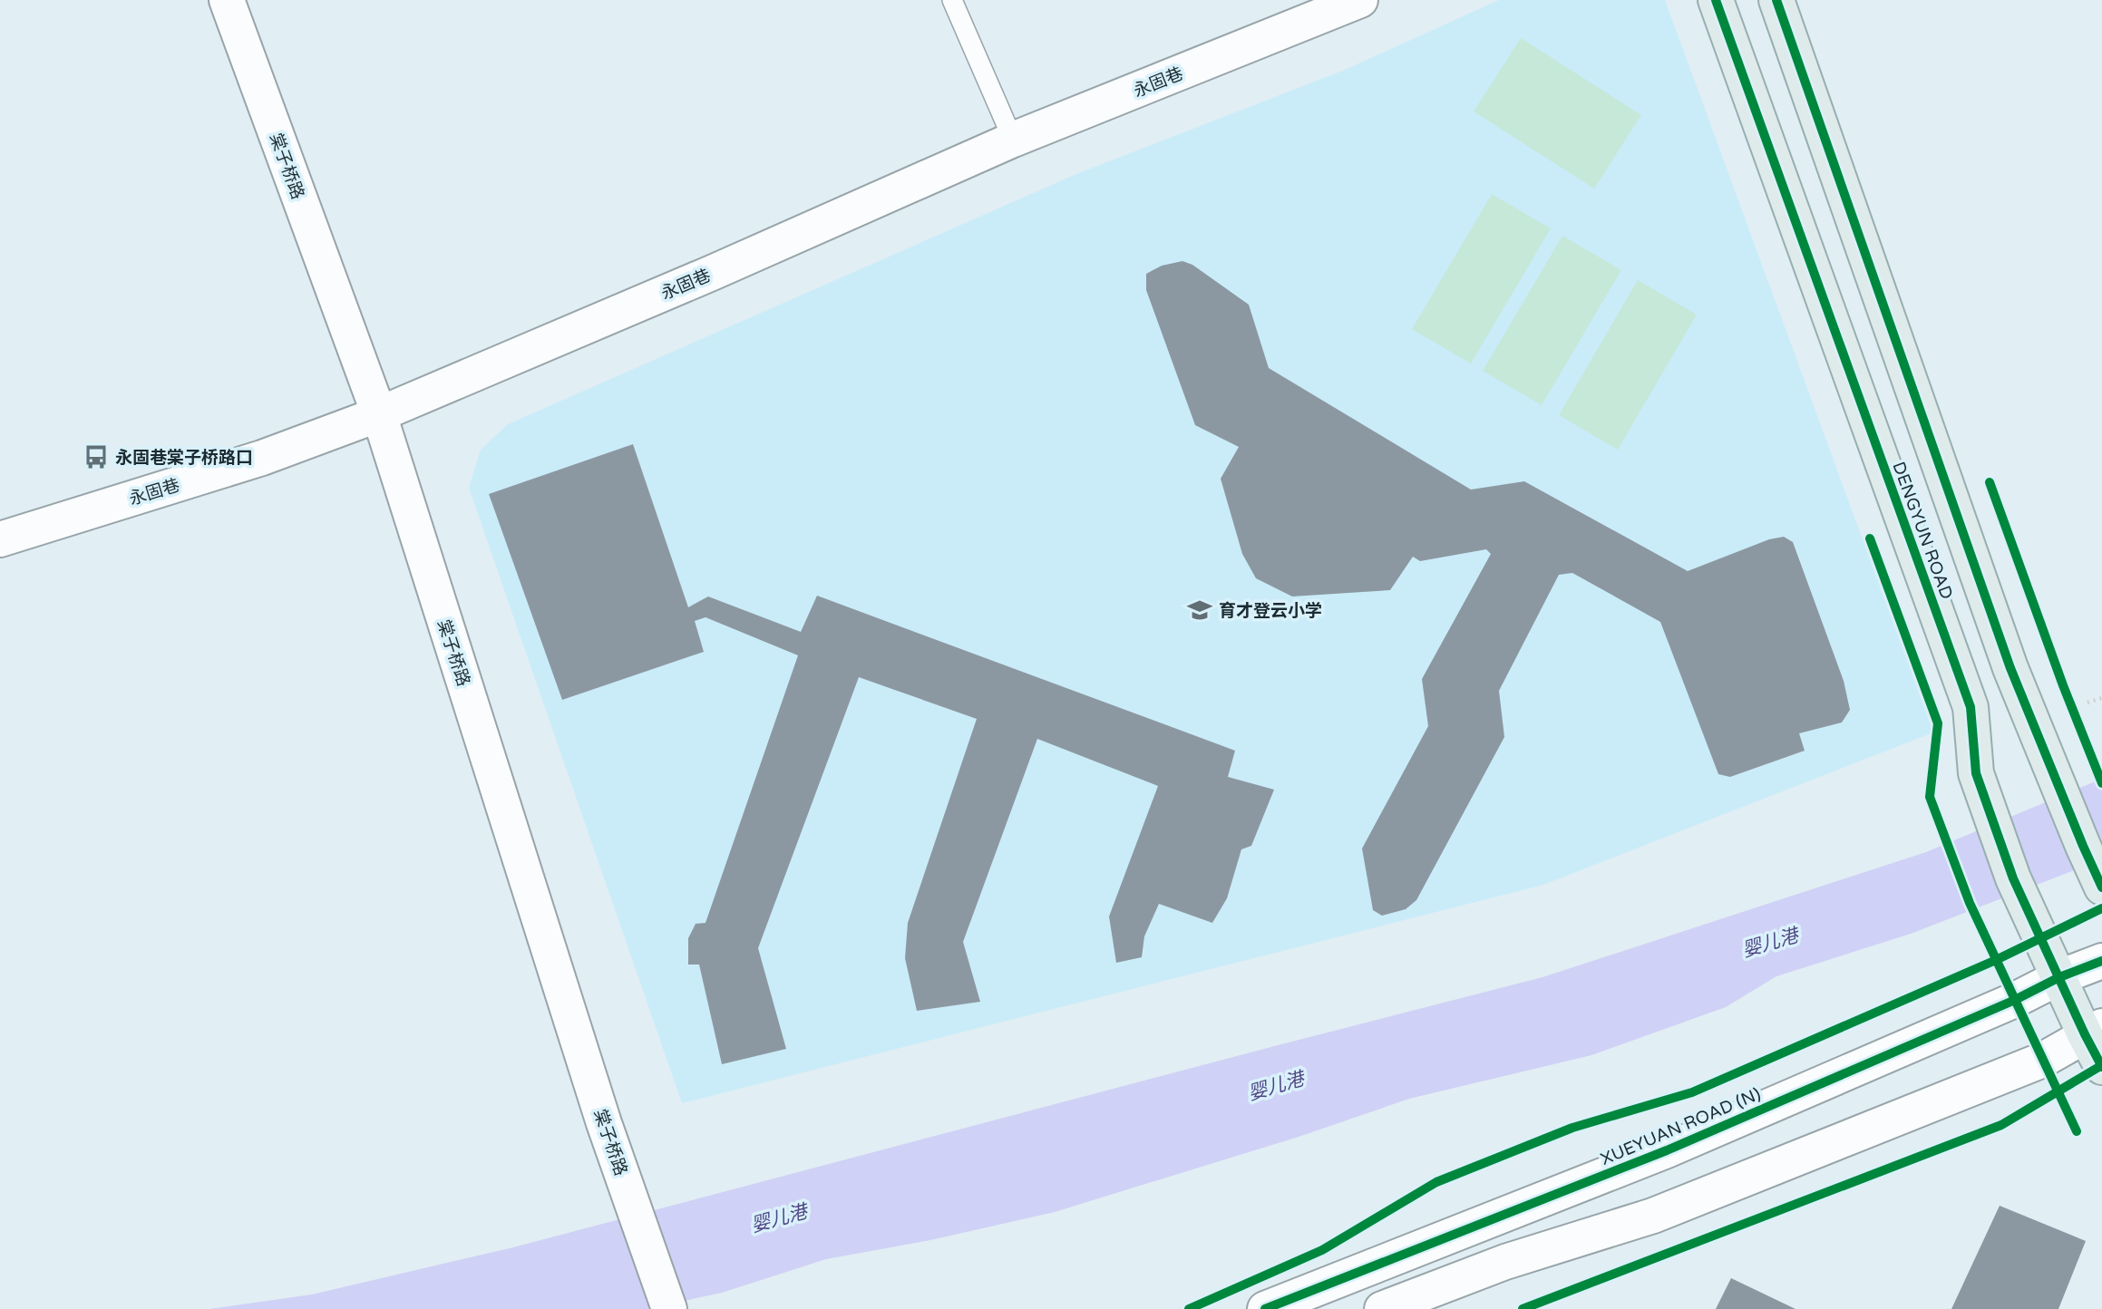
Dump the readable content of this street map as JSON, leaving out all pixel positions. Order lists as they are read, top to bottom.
{
  "streets": {
    "main road": ["DENGYUN ROAD"],
    "street": ["永固巷", "棠子桥路", "XUEYUAN ROAD (N)"]
  },
  "crossings": [
    ["永固巷", "棠子桥路"],
    ["DENGYUN ROAD", "XUEYUAN ROAD (N)"]
  ],
  "water": ["婴儿港"],
  "places": {
    "bus stop": ["永固巷棠子桥路口"],
    "school or university": ["育才登云小学"]
  }
}
